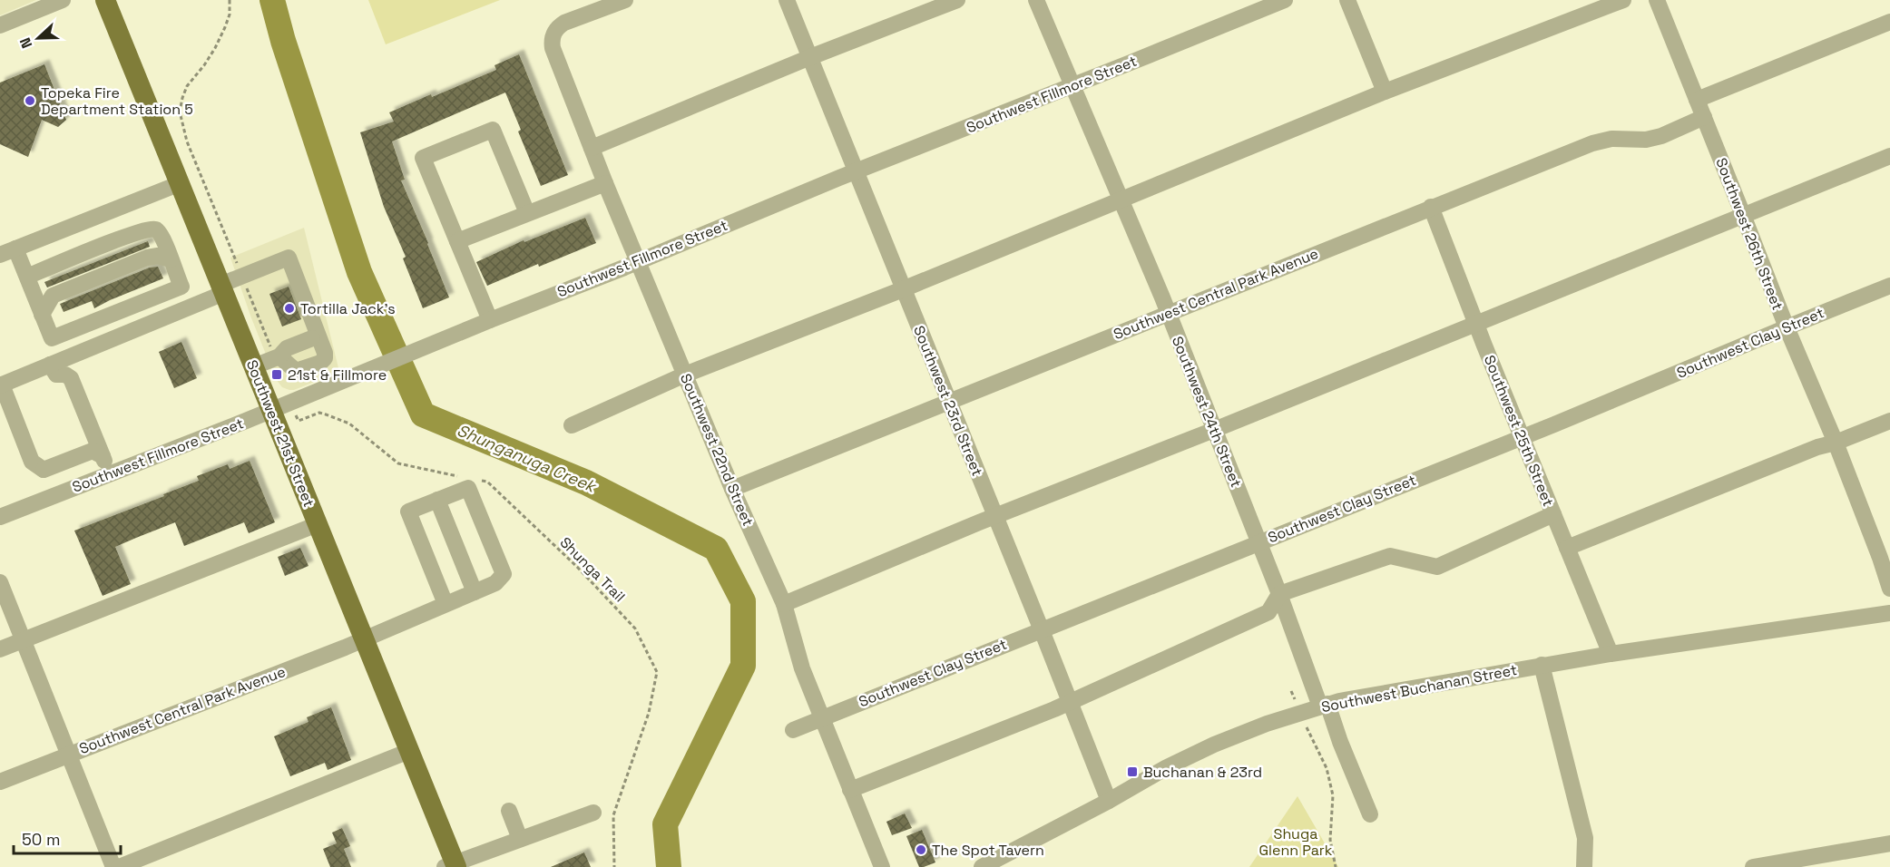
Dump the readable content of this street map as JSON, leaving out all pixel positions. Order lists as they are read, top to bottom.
{
  "streets": {
    "main road": ["Southwest 21st Street"],
    "street": [
      "Southwest Fillmore Street",
      "Southwest 26th Street",
      "Southwest Central Park Avenue",
      "Southwest Clay Street",
      "Southwest 23rd Street",
      "Southwest 24th Street",
      "Southwest 25th Street",
      "Southwest 22nd Street",
      "Southwest Buchanan Street"
    ],
    "path": ["Shunga Trail"]
  },
  "crossings": [
    ["Southwest Fillmore Street", "Southwest 23rd Street"],
    ["Southwest Fillmore Street", "Southwest 24th Street"],
    ["Southwest Fillmore Street", "Southwest 21st Street"],
    ["Southwest Fillmore Street", "Southwest 22nd Street"],
    ["Southwest 26th Street", "Southwest Central Park Avenue"],
    ["Southwest 26th Street", "Southwest Clay Street"],
    ["Southwest Central Park Avenue", "Southwest 23rd Street"],
    ["Southwest Central Park Avenue", "Southwest 24th Street"],
    ["Southwest Central Park Avenue", "Southwest 25th Street"],
    ["Southwest Central Park Avenue", "Southwest 21st Street"],
    ["Southwest Central Park Avenue", "Southwest 22nd Street"],
    ["Southwest Clay Street", "Southwest 23rd Street"],
    ["Southwest Clay Street", "Southwest 24th Street"],
    ["Southwest Clay Street", "Southwest 25th Street"],
    ["Southwest Clay Street", "Southwest 22nd Street"],
    ["Southwest 23rd Street", "Southwest Buchanan Street"],
    ["Southwest 24th Street", "Southwest Buchanan Street"],
    ["Southwest 25th Street", "Southwest Buchanan Street"]
  ],
  "water": ["Shunganuga Creek"],
  "parks": ["Shuga Glenn Park"],
  "places": {
    "other": ["Topeka Fire Department Station 5", "Tortilla Jack's", "The Spot Tavern"],
    "transit": ["21st & Fillmore", "Buchanan & 23rd"]
  },
  "scale_bar": "50 m",
  "north": "left"
}
